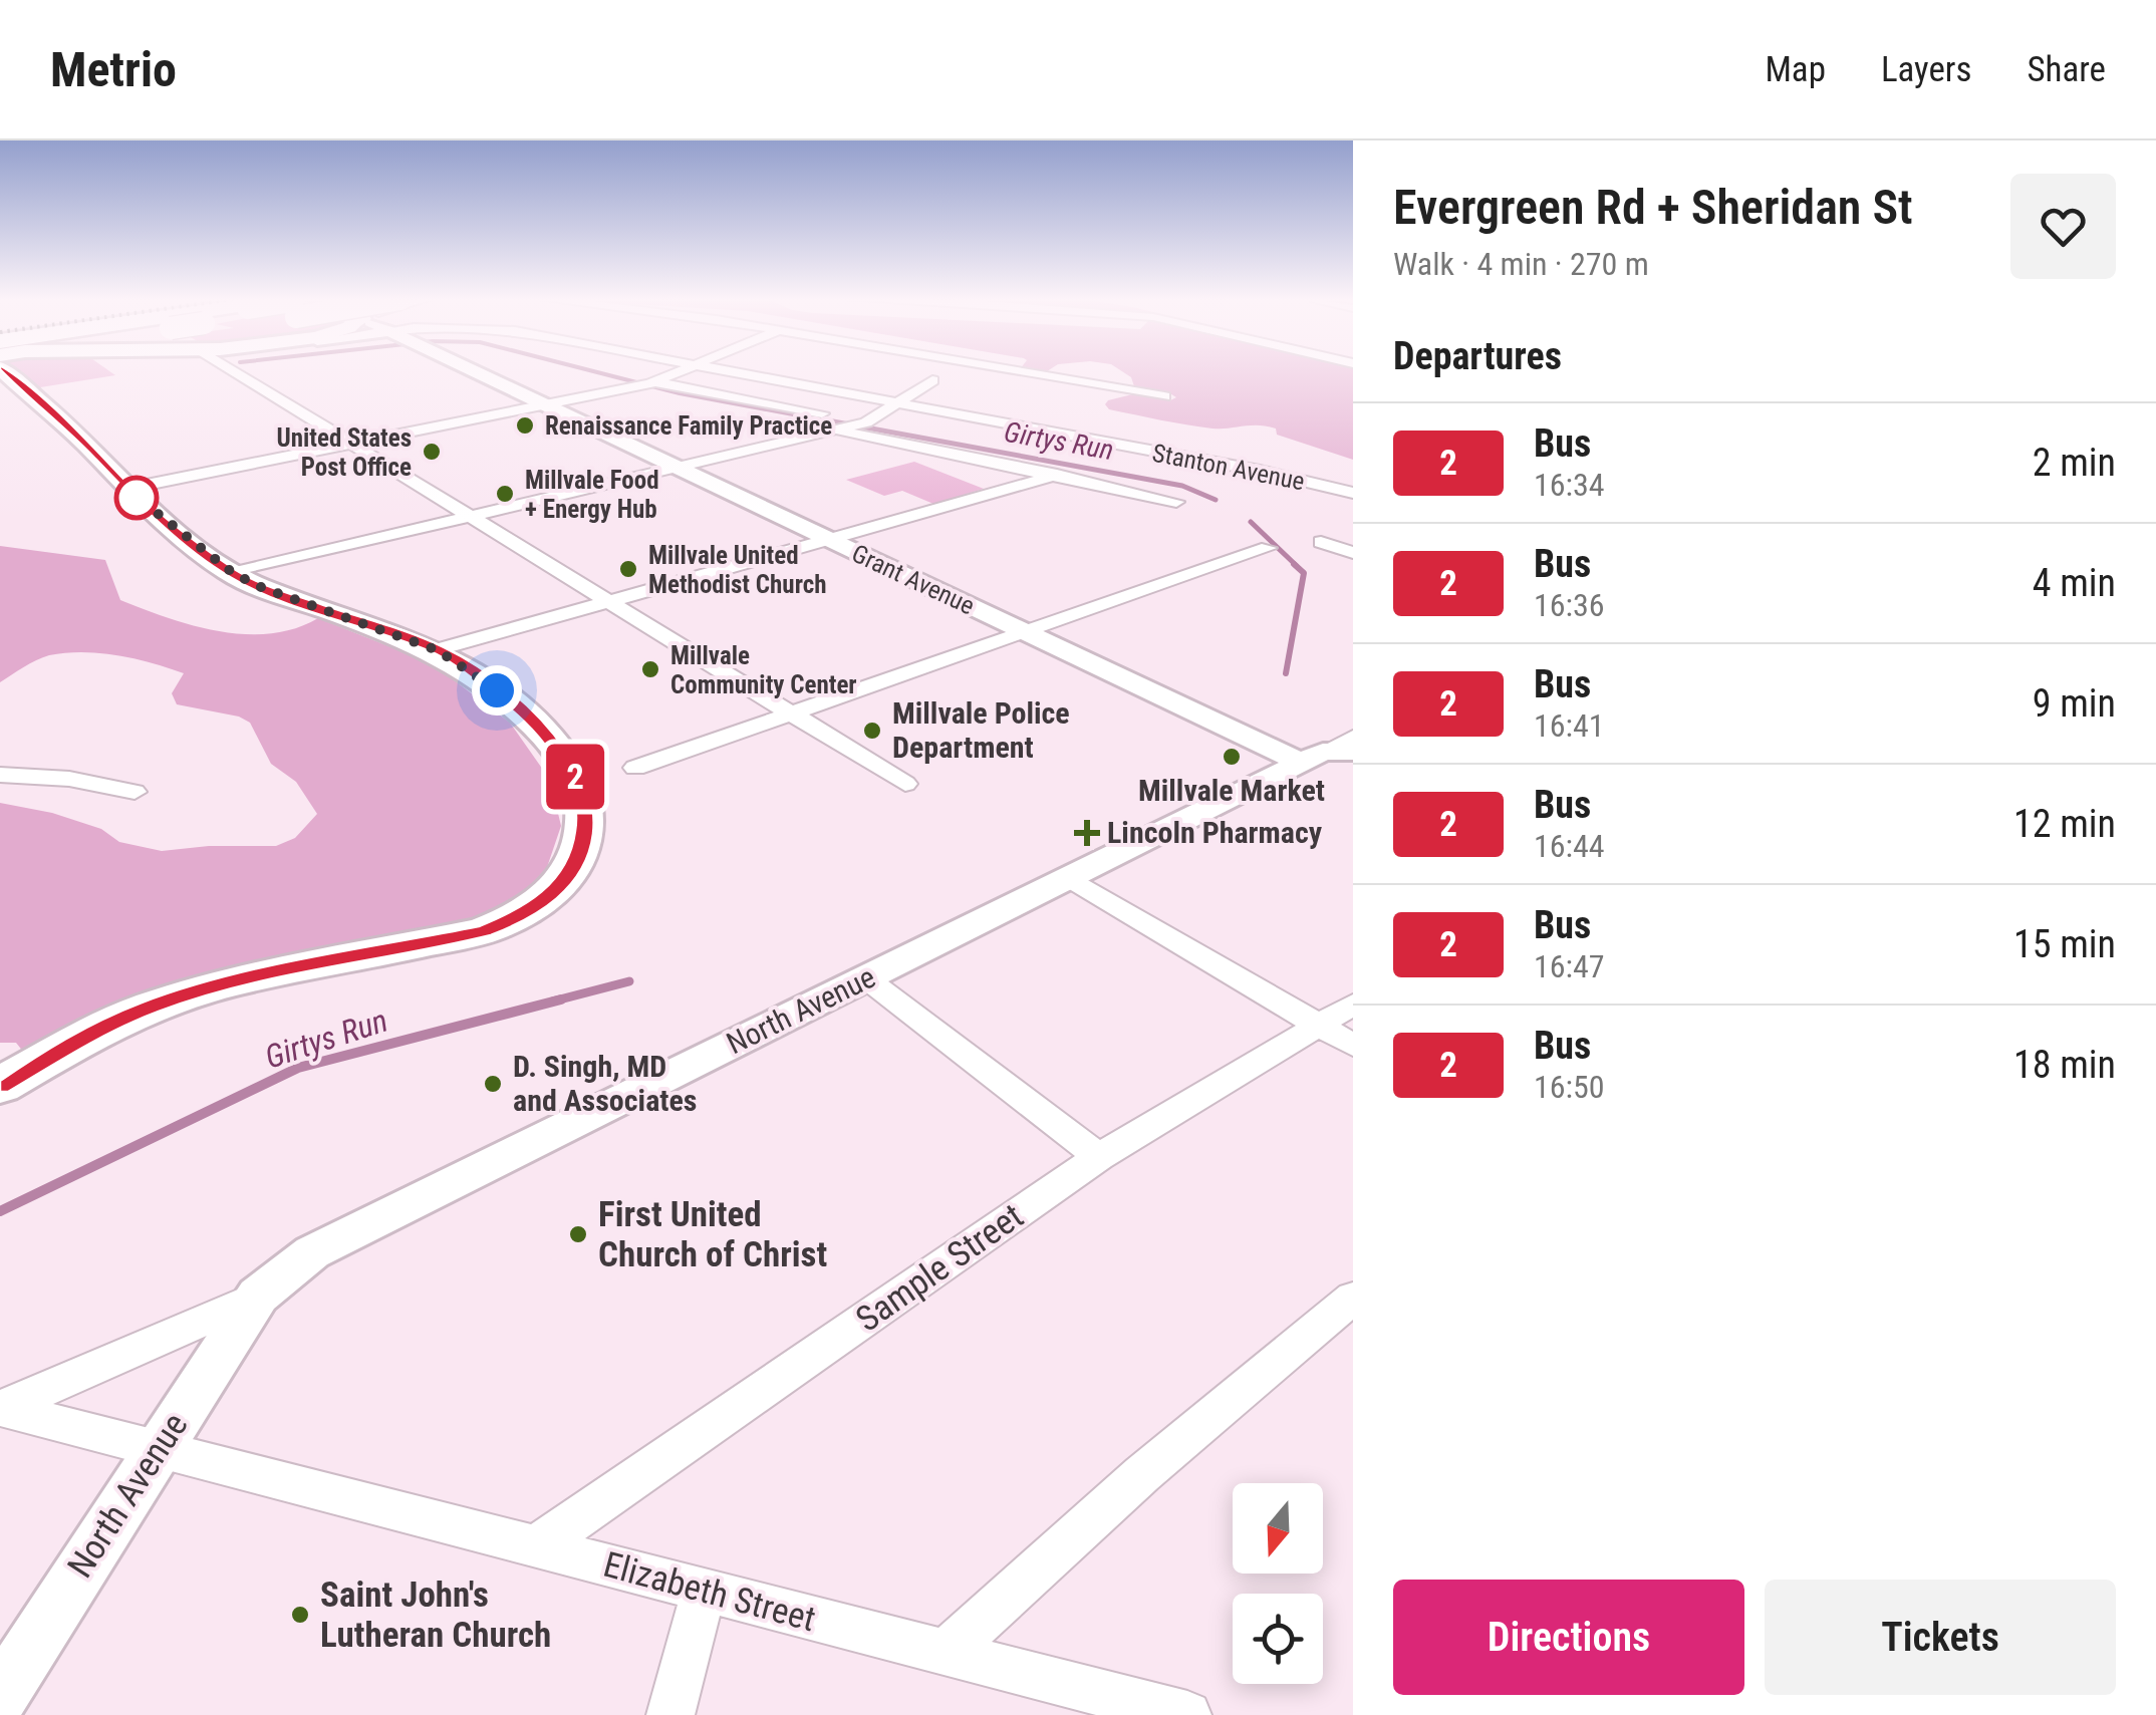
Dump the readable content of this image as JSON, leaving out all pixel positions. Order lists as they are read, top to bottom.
{
  "streets": {
    "street": [
      "Stanton Avenue",
      "Grant Avenue",
      "North Avenue",
      "Sample Street",
      "Elizabeth Street"
    ]
  },
  "crossings": [
    ["Grant Avenue", "North Avenue"],
    ["North Avenue", "Elizabeth Street"],
    ["Sample Street", "Elizabeth Street"]
  ],
  "water": ["Girtys Run"],
  "places": {
    "other": [
      "Renaissance Family Practice",
      "United States Post Office",
      "Millvale Food + Energy Hub",
      "Millvale United Methodist Church",
      "Millvale Community Center",
      "Millvale Police Department",
      "Millvale Market",
      "D. Singh, MD and Associates",
      "First United Church of Christ",
      "Saint John's Lutheran Church"
    ],
    "health": ["Lincoln Pharmacy"]
  },
  "lines": ["bus line 2"],
  "north": "bottom",
  "page": {
    "header": "Metrio",
    "nav": ["Map", "Layers", "Share"],
    "on_map": "2",
    "heading": [
      ["Evergreen Rd + Sheridan St", "Walk · 4 min · 270 m"],
      "Departures"
    ],
    "list": [
      {
        "mark": "2",
        "name": "Bus",
        "note": "16:34",
        "value": "2 min"
      },
      {
        "mark": "2",
        "name": "Bus",
        "note": "16:36",
        "value": "4 min"
      },
      {
        "mark": "2",
        "name": "Bus",
        "note": "16:41",
        "value": "9 min"
      },
      {
        "mark": "2",
        "name": "Bus",
        "note": "16:44",
        "value": "12 min"
      },
      {
        "mark": "2",
        "name": "Bus",
        "note": "16:47",
        "value": "15 min"
      },
      {
        "mark": "2",
        "name": "Bus",
        "note": "16:50",
        "value": "18 min"
      }
    ],
    "buttons": ["Directions", "Tickets"]
  }
}
